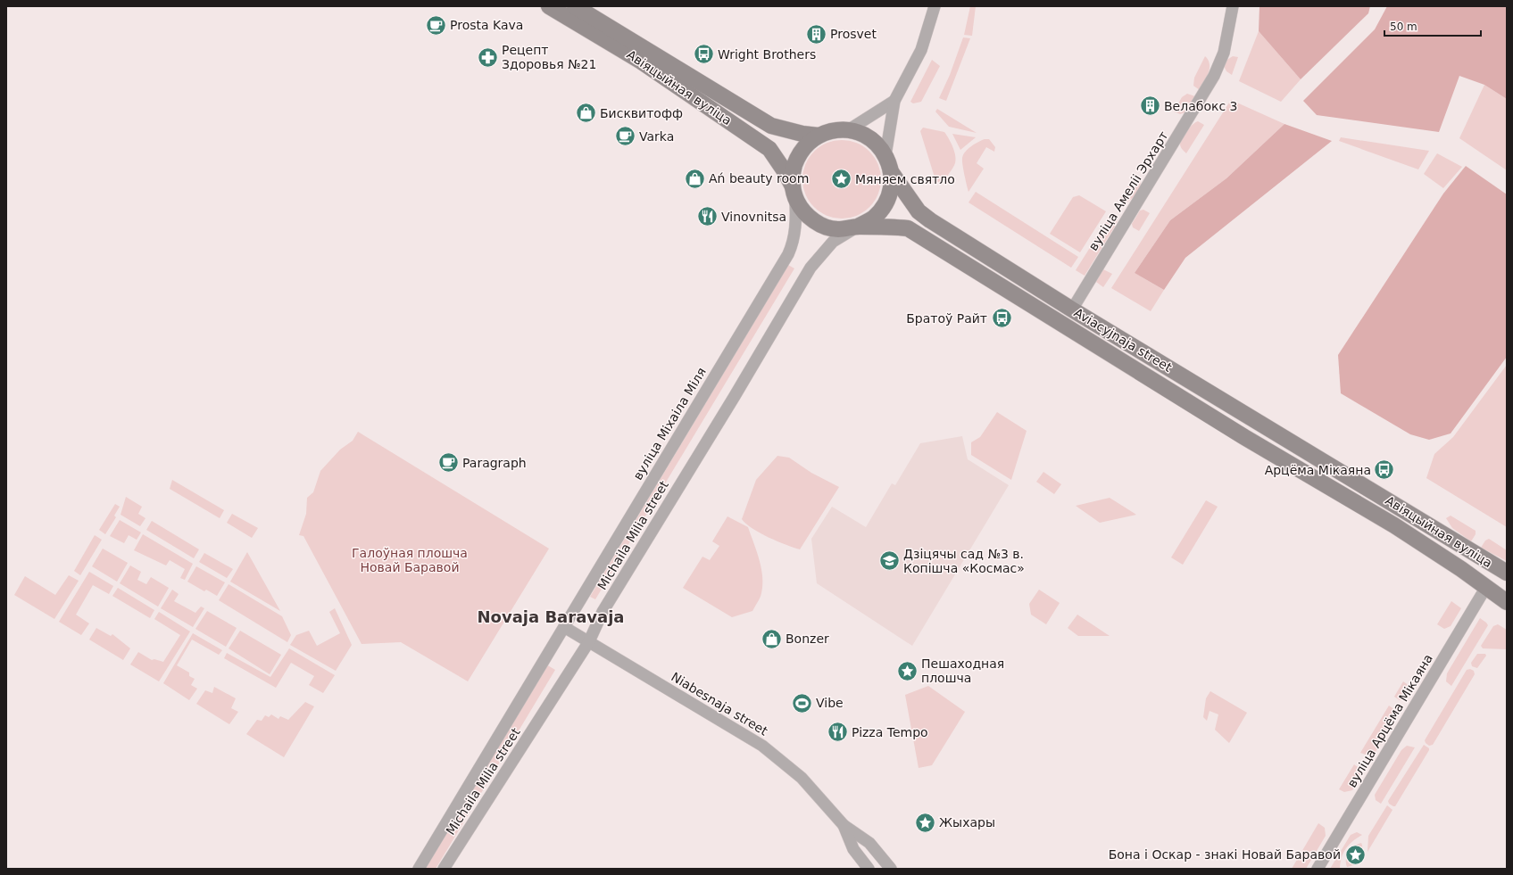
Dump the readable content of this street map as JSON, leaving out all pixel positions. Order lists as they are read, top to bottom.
{
  "streets": {
    "main road": ["Авіяцыйная вуліца", "Aviacyjnaja street"],
    "street": [
      "вуліца Амеліі Эрхарт",
      "вуліца Міхаіла Міля",
      "Michaila Milia street",
      "Niabesnaja street",
      "вуліца Арцёма Мікаяна"
    ]
  },
  "crossings": [
    ["Авіяцыйная вуліца", "вуліца Амеліі Эрхарт"],
    ["Авіяцыйная вуліца", "Aviacyjnaja street"],
    ["Авіяцыйная вуліца", "вуліца Міхаіла Міля"],
    ["Авіяцыйная вуліца", "Michaila Milia street"],
    ["Авіяцыйная вуліца", "вуліца Арцёма Мікаяна"],
    ["вуліца Амеліі Эрхарт", "Aviacyjnaja street"],
    ["Aviacyjnaja street", "вуліца Міхаіла Міля"],
    ["Aviacyjnaja street", "Michaila Milia street"],
    ["вуліца Міхаіла Міля", "Michaila Milia street"],
    ["вуліца Міхаіла Міля", "Niabesnaja street"],
    ["Michaila Milia street", "Niabesnaja street"]
  ],
  "districts": ["Novaja Baravaja"],
  "parks": ["Галоўная плошча Новай Баравой"],
  "places": {
    "cafe": ["Prosta Kava", "Varka", "Paragraph"],
    "building": ["Prosvet", "Велабокс 3"],
    "bus stop": ["Wright Brothers", "Братоў Райт", "Арцёма Мікаяна"],
    "pharmacy": ["Рецепт Здоровья №21"],
    "shop": ["Бисквитофф", "Ań beauty room", "Bonzer"],
    "place": [
      "Мяняем святло",
      "Пешаходная плошча",
      "Жыхары",
      "Бона і Оскар - знакі Новай Баравой"
    ],
    "restaurant": ["Vinovnitsa", "Pizza Tempo"],
    "school or university": ["Дзіцячы сад №3 в. Копішча «Космас»"],
    "sports": ["Vibe"]
  },
  "scale_bar": "50 m"
}
